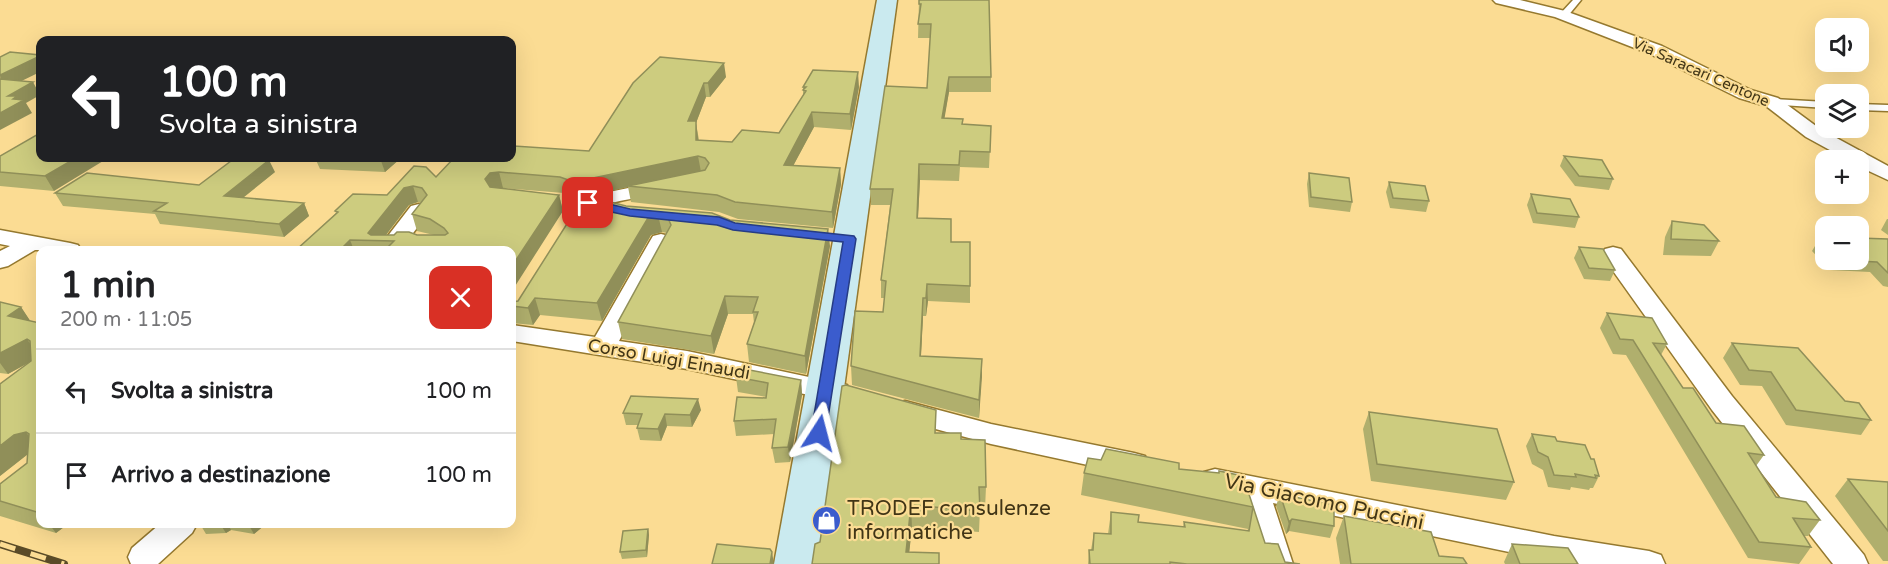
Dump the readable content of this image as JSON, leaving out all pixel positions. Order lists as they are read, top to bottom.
{
  "streets": {
    "street": ["Via Saracari Centone", "Corso Luigi Einaudi", "Via Giacomo Puccini"]
  },
  "crossings": [
    ["Corso Luigi Einaudi", "Via Giacomo Puccini"]
  ],
  "places": {
    "shop": ["TRODEF consulenze informatiche"]
  },
  "page": {
    "map_buttons": ["+", "−"],
    "turn": ["100 m", "Svolta a sinistra"],
    "heading": ["1 min", "200 m · 11:05"],
    "list": [
      {
        "name": "Svolta a sinistra",
        "value": "100 m"
      },
      {
        "name": "Arrivo a destinazione",
        "value": "100 m"
      }
    ]
  }
}
